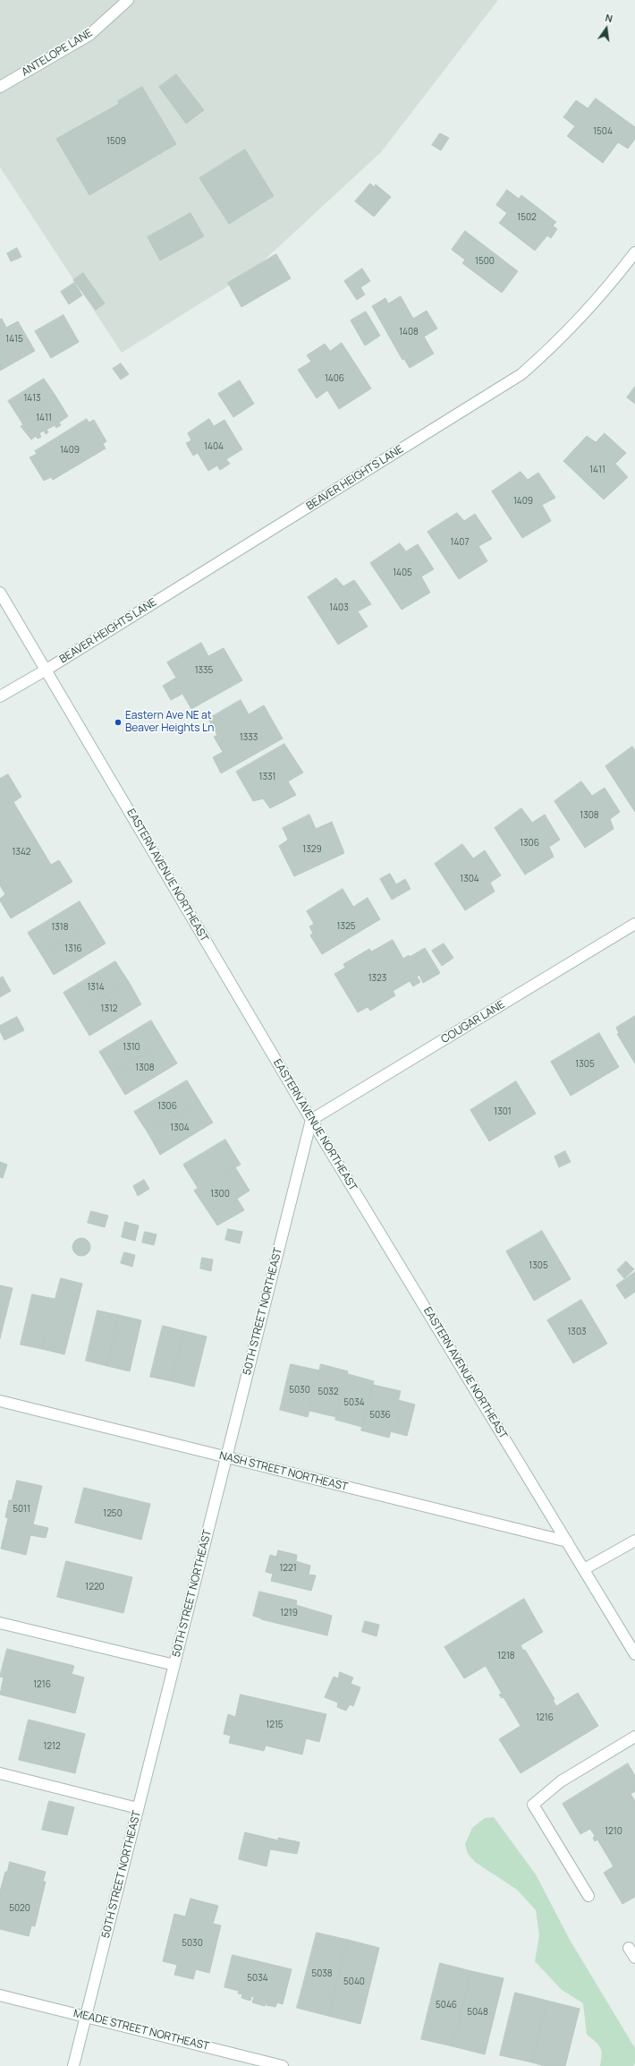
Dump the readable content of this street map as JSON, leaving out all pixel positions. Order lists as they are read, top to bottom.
{
  "streets": {
    "street": [
      "ANTELOPE LANE",
      "BEAVER HEIGHTS LANE",
      "EASTERN AVENUE NORTHEAST",
      "COUGAR LANE",
      "50TH STREET NORTHEAST",
      "NASH STREET NORTHEAST",
      "MEADE STREET NORTHEAST"
    ]
  },
  "crossings": [
    ["BEAVER HEIGHTS LANE", "EASTERN AVENUE NORTHEAST"],
    ["EASTERN AVENUE NORTHEAST", "COUGAR LANE"],
    ["EASTERN AVENUE NORTHEAST", "50TH STREET NORTHEAST"],
    ["EASTERN AVENUE NORTHEAST", "NASH STREET NORTHEAST"],
    ["COUGAR LANE", "50TH STREET NORTHEAST"],
    ["50TH STREET NORTHEAST", "NASH STREET NORTHEAST"],
    ["50TH STREET NORTHEAST", "MEADE STREET NORTHEAST"]
  ],
  "places": ["Eastern Ave NE at Beaver Heights Ln"],
  "house_numbers": [
    "1504",
    "1509",
    "1502",
    "1500",
    "1408",
    "1415",
    "1406",
    "1413",
    "1411",
    "1404",
    "1409",
    "1411",
    "1409",
    "1407",
    "1405",
    "1403",
    "1335",
    "1333",
    "1331",
    "1308",
    "1306",
    "1329",
    "1342",
    "1304",
    "1325",
    "1318",
    "1316",
    "1323",
    "1314",
    "1312",
    "1310",
    "1305",
    "1308",
    "1306",
    "1301",
    "1304",
    "1300",
    "1305",
    "1303",
    "5030",
    "5032",
    "5034",
    "5036",
    "5011",
    "1250",
    "1221",
    "1220",
    "1219",
    "1218",
    "1216",
    "1216",
    "1215",
    "1212",
    "1210",
    "5020",
    "5030",
    "5038",
    "5034",
    "5040",
    "5046",
    "5048"
  ],
  "north": "top"
}
